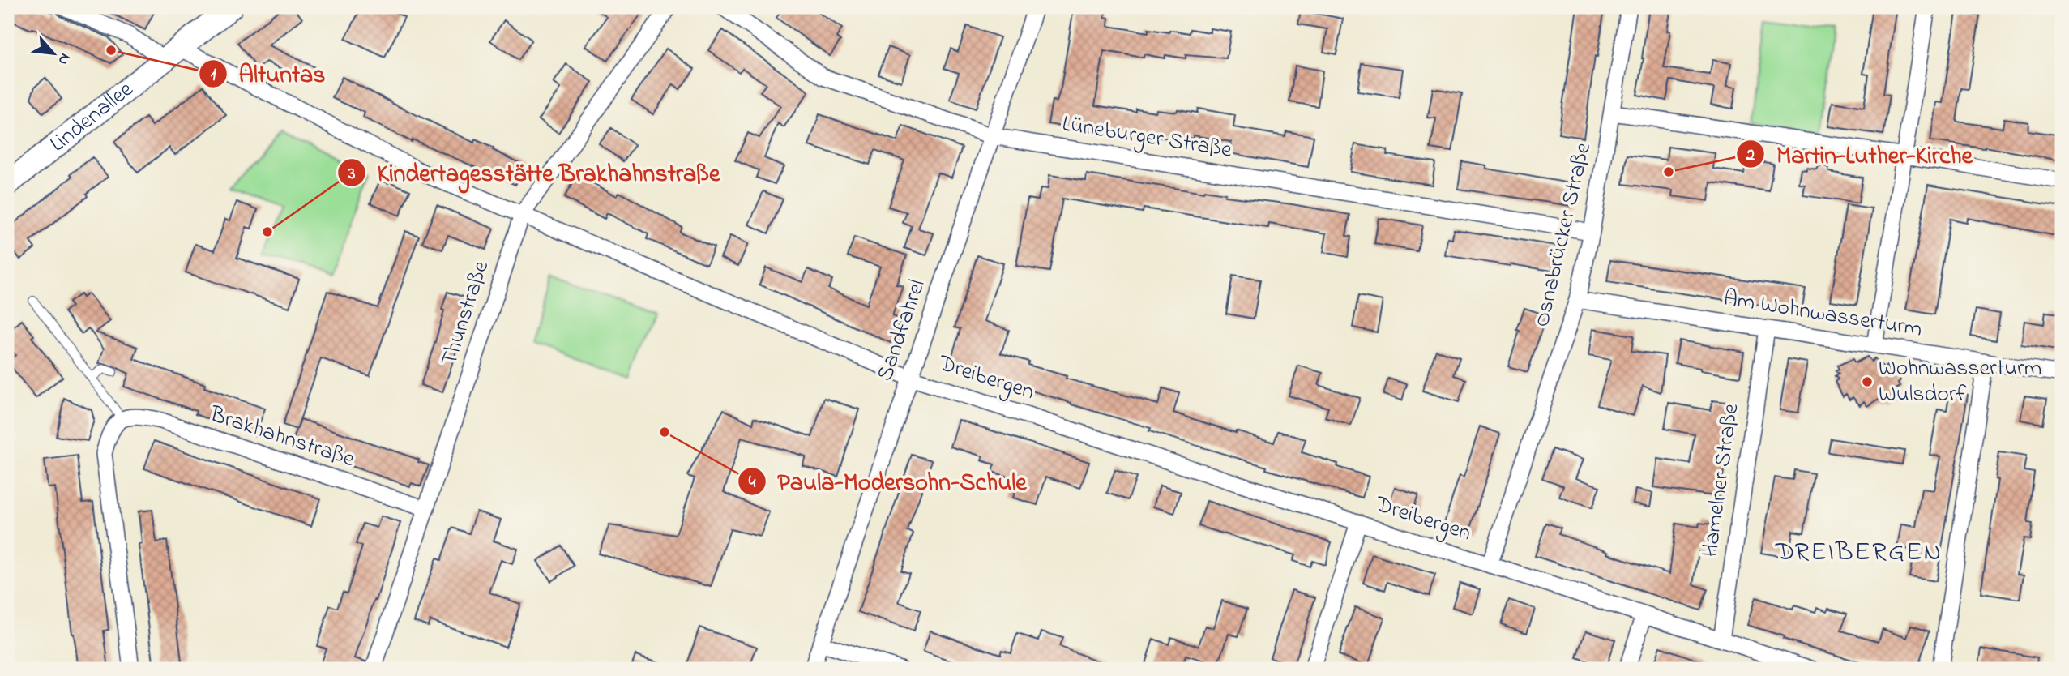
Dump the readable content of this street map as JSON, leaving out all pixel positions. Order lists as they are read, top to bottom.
{
  "streets": {
    "street": [
      "Lindenallee",
      "Lüneburger Straße",
      "Osnabrücker Straße",
      "Thunstraße",
      "Am Wohnwasserturm",
      "Sandfahrel",
      "Dreibergen",
      "Brakhahnstraße",
      "Hamelner Straße"
    ]
  },
  "crossings": [
    ["Lindenallee", "Dreibergen"],
    ["Lüneburger Straße", "Osnabrücker Straße"],
    ["Lüneburger Straße", "Sandfahrel"],
    ["Osnabrücker Straße", "Am Wohnwasserturm"],
    ["Osnabrücker Straße", "Dreibergen"],
    ["Thunstraße", "Dreibergen"],
    ["Thunstraße", "Brakhahnstraße"],
    ["Am Wohnwasserturm", "Hamelner Straße"],
    ["Sandfahrel", "Dreibergen"],
    ["Dreibergen", "Hamelner Straße"]
  ],
  "districts": ["DREIBERGEN"],
  "places": [
    "Altuntas",
    "Martin-Luther-Kirche",
    "Kindertagesstätte Brakhahnstraße",
    "Wohnwasserturm Wulsdorf",
    "Paula-Modersohn-Schule"
  ],
  "north": "bottom right"
}
